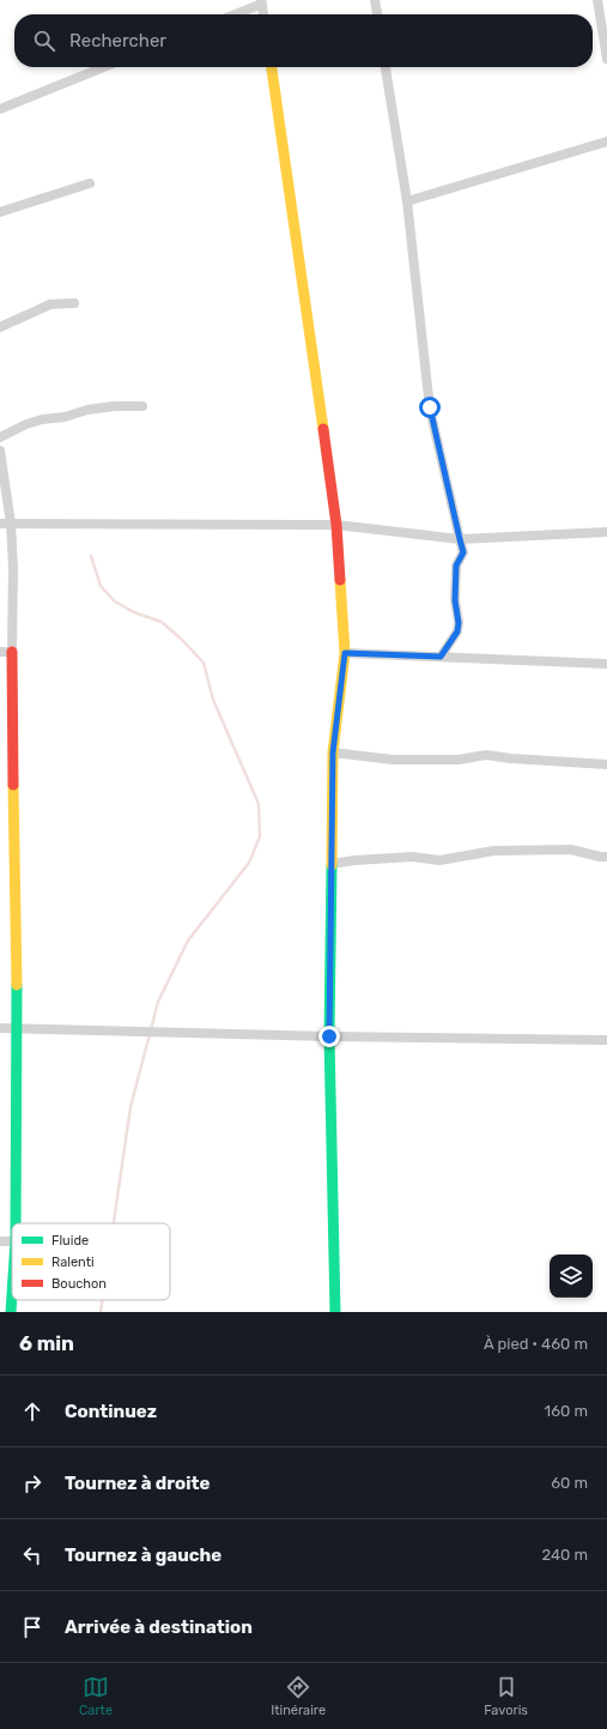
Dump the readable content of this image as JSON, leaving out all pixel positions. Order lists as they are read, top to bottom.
{
  "legend": ["Fluide", "Ralenti", "Bouchon"],
  "page": {
    "search": "Rechercher",
    "heading": ["6 min", "À pied · 460 m"],
    "list": [
      ["Continuez", "160 m"],
      ["Tournez à droite", "60 m"],
      ["Tournez à gauche", "240 m"],
      "Arrivée à destination"
    ],
    "nav": ["Carte", "Itinéraire", "Favoris"]
  }
}
